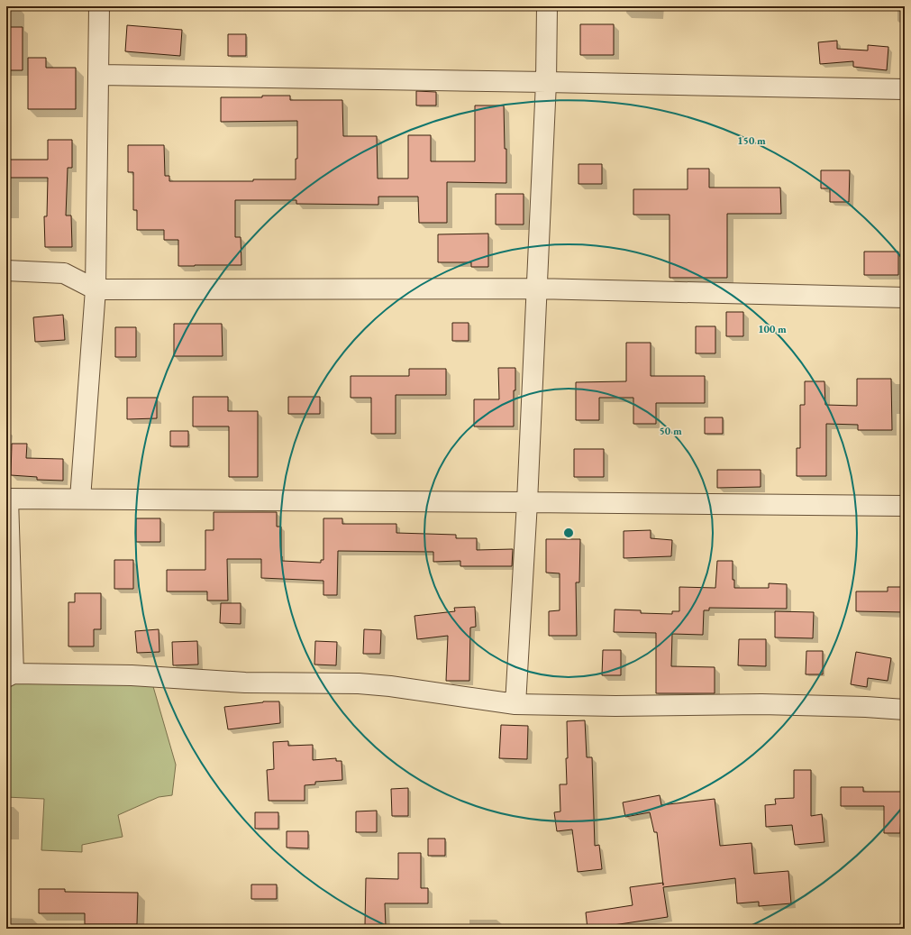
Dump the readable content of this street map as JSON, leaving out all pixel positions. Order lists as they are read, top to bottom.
{
  "rings": ["150 m", "100 m", "50 m"]
}
